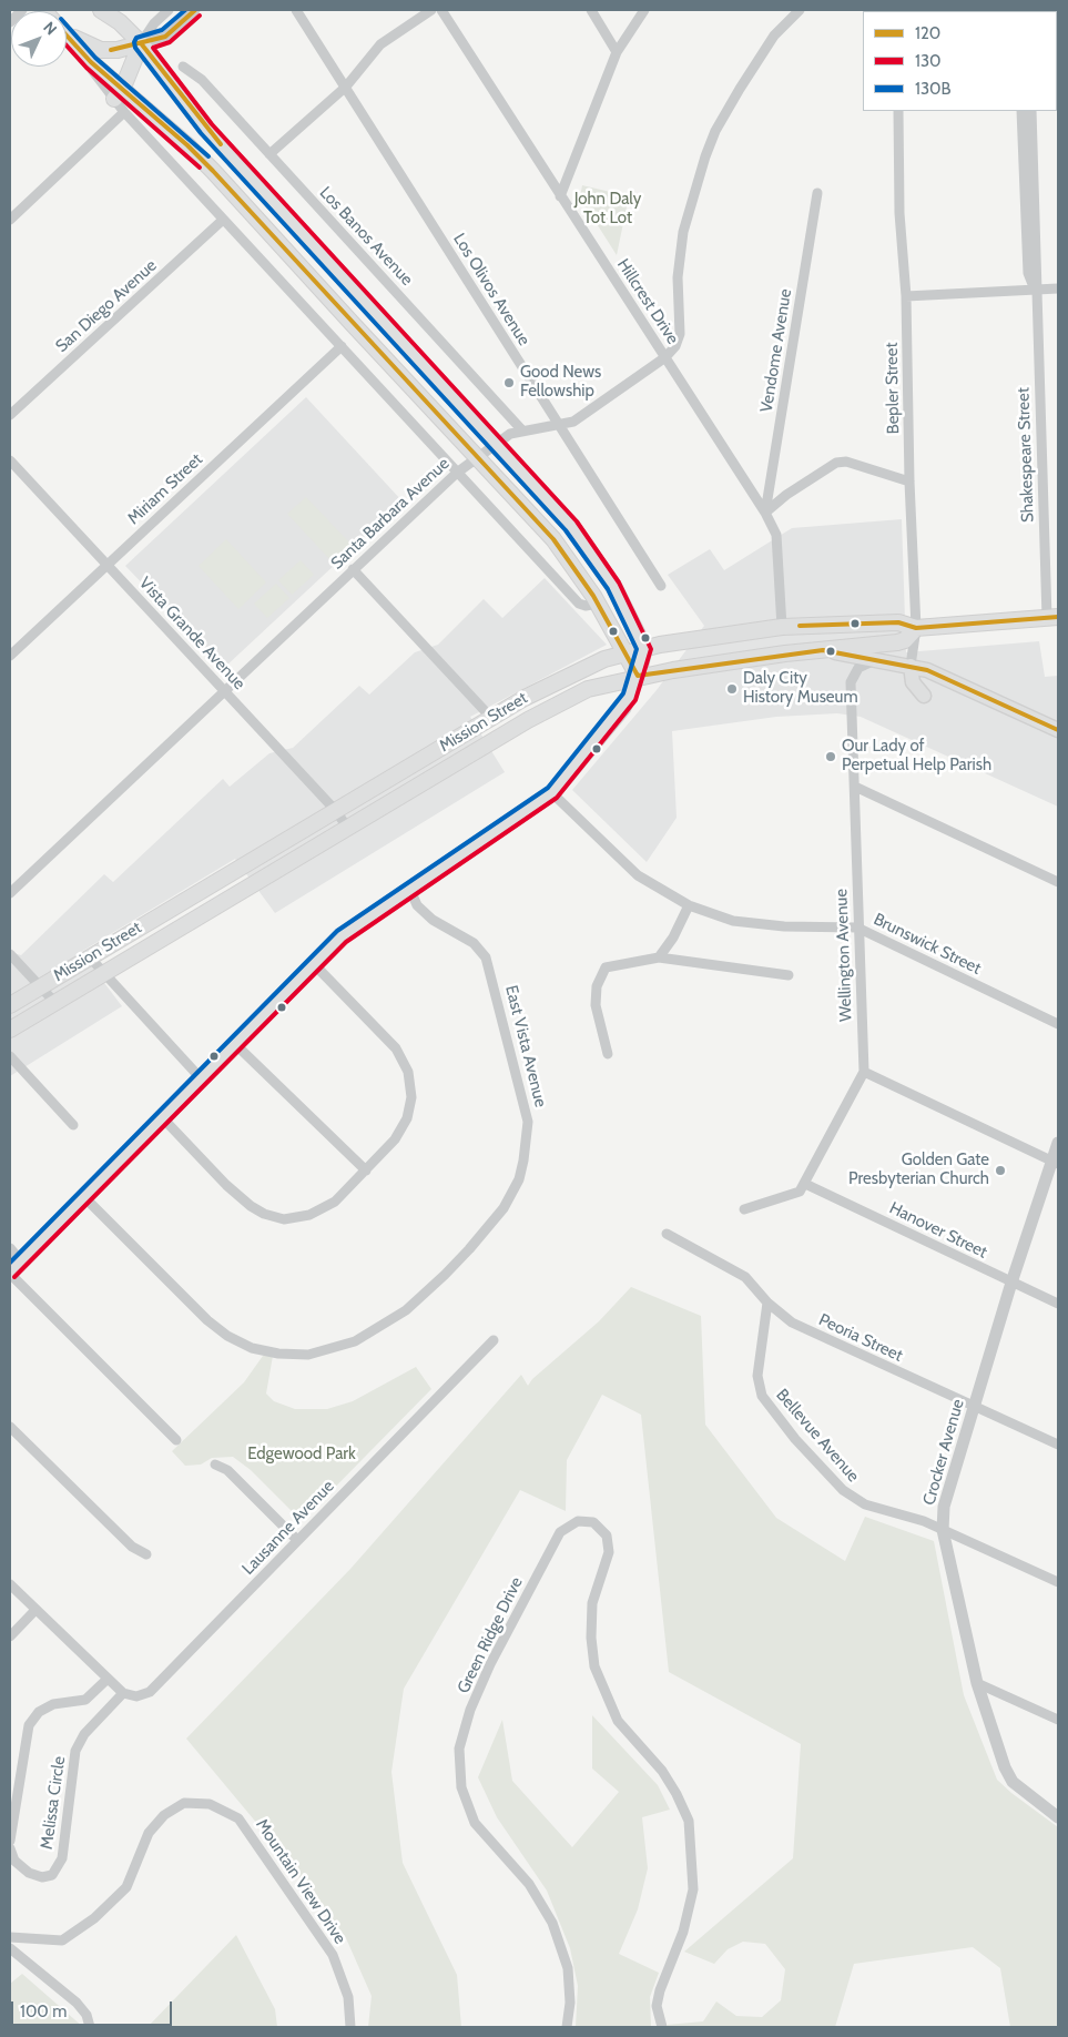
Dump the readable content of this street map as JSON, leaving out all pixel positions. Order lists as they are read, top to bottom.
{
  "streets": {
    "main road": ["Mission Street"],
    "street": [
      "Los Banos Avenue",
      "Los Olivos Avenue",
      "Hillcrest Drive",
      "San Diego Avenue",
      "Vendome Avenue",
      "Bepler Street",
      "Shakespeare Street",
      "Miriam Street",
      "Santa Barbara Avenue",
      "Vista Grande Avenue",
      "Brunswick Street",
      "Wellington Avenue",
      "East Vista Avenue",
      "Hanover Street",
      "Peoria Street",
      "Bellevue Avenue",
      "Crocker Avenue",
      "Lausanne Avenue",
      "Green Ridge Drive",
      "Melissa Circle",
      "Mountain View Drive"
    ]
  },
  "crossings": [
    ["Los Banos Avenue", "Santa Barbara Avenue"],
    ["Los Olivos Avenue", "Santa Barbara Avenue"],
    ["Hillcrest Drive", "Vendome Avenue"],
    ["Hillcrest Drive", "Santa Barbara Avenue"],
    ["Hillcrest Drive", "Mission Street"],
    ["Bepler Street", "Mission Street"],
    ["Miriam Street", "Vista Grande Avenue"],
    ["Santa Barbara Avenue", "Vista Grande Avenue"],
    ["Vista Grande Avenue", "Mission Street"],
    ["Brunswick Street", "Wellington Avenue"],
    ["Hanover Street", "Crocker Avenue"],
    ["Peoria Street", "Bellevue Avenue"],
    ["Peoria Street", "Crocker Avenue"],
    ["Bellevue Avenue", "Crocker Avenue"],
    ["Lausanne Avenue", "Melissa Circle"]
  ],
  "parks": ["John Daly Tot Lot", "Edgewood Park"],
  "places": [
    "Good News Fellowship",
    "Daly City History Museum",
    "Our Lady of Perpetual Help Parish",
    "Golden Gate Presbyterian Church"
  ],
  "lines": ["transit line 120", "transit line 130B", "transit line 130"],
  "legend": ["120", "130", "130B"],
  "scale_bar": "100 m",
  "north": "top right"
}
